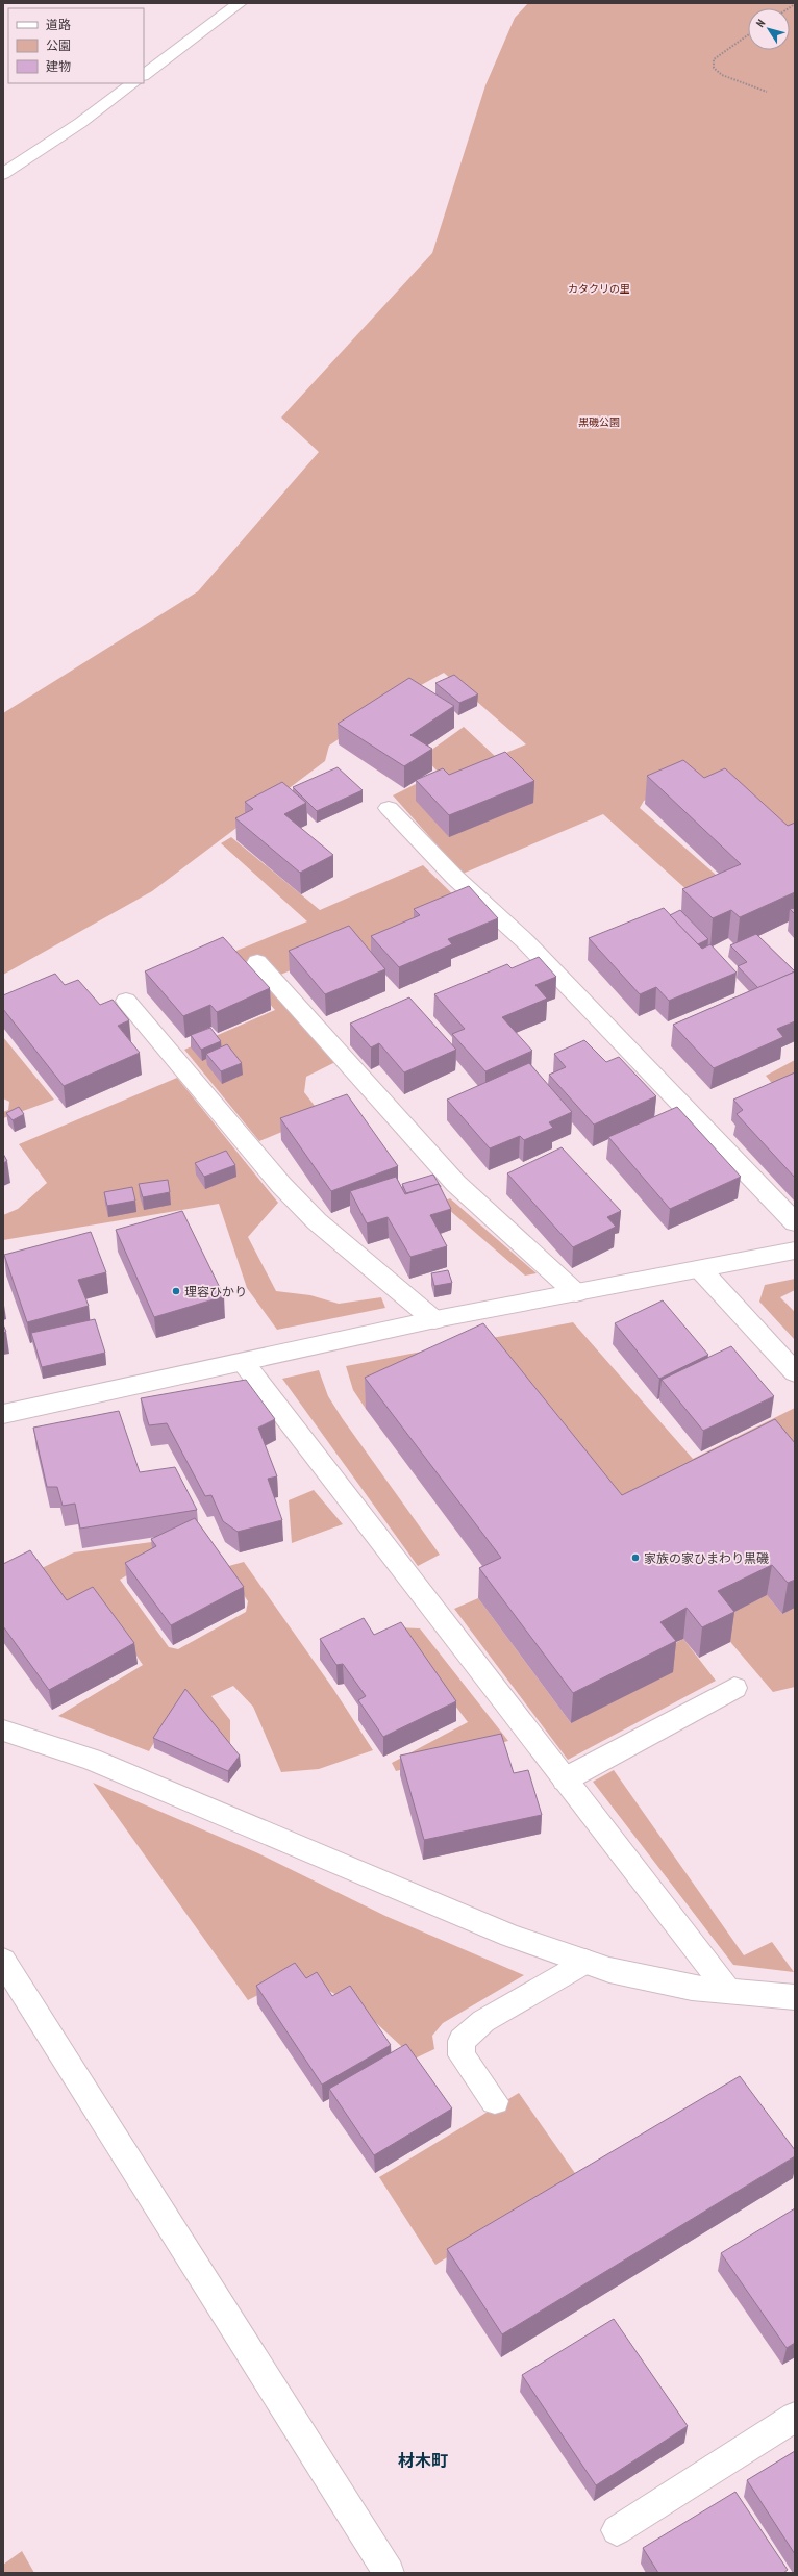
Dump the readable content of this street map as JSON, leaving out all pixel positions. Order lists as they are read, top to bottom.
{
  "districts": ["材木町"],
  "parks": ["カタクリの里", "黒磯公園"],
  "places": ["理容ひかり", "家族の家ひまわり黒磯"],
  "legend": ["道路", "公園", "建物"],
  "north": "top left"
}
